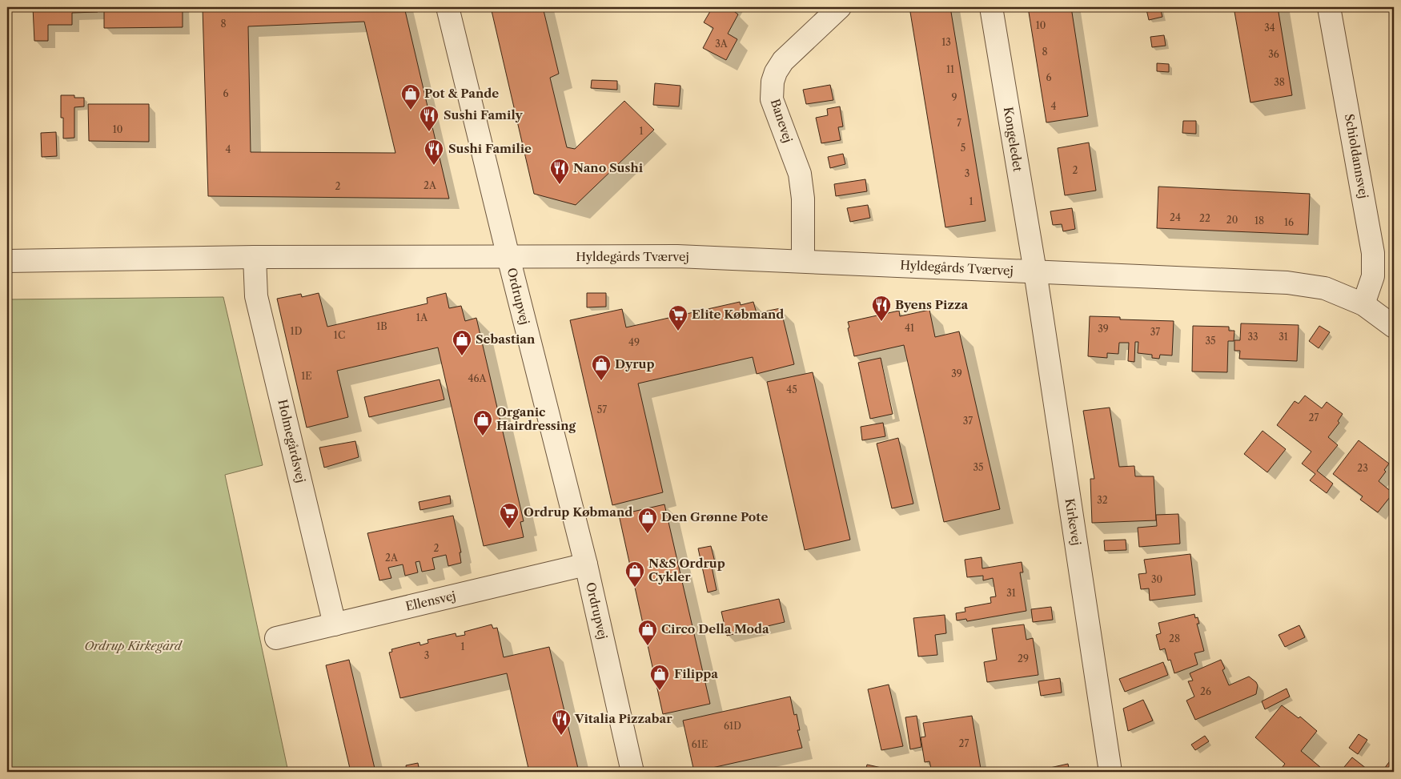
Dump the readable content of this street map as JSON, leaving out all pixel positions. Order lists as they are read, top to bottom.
{
  "streets": {
    "street": [
      "Banevej",
      "Kongeledet",
      "Schioldannsvej",
      "Hyldegårds Tværvej",
      "Ordrupvej",
      "Holmegårdsvej",
      "Kirkevej",
      "Ellensvej"
    ]
  },
  "crossings": [
    ["Banevej", "Hyldegårds Tværvej"],
    ["Kongeledet", "Hyldegårds Tværvej"],
    ["Kongeledet", "Kirkevej"],
    ["Schioldannsvej", "Hyldegårds Tværvej"],
    ["Hyldegårds Tværvej", "Ordrupvej"],
    ["Hyldegårds Tværvej", "Kirkevej"],
    ["Ordrupvej", "Ellensvej"],
    ["Holmegårdsvej", "Ellensvej"]
  ],
  "parks": ["Ordrup Kirkegård"],
  "places": {
    "shop": [
      "Pot & Pande",
      "Sebastian",
      "Dyrup",
      "Organic Hairdressing",
      "Den Grønne Pote",
      "N&S Ordrup Cykler",
      "Circo Della Moda",
      "Filippa"
    ],
    "restaurant": [
      "Sushi Family",
      "Sushi Familie",
      "Nano Sushi",
      "Byens Pizza",
      "Vitalia Pizzabar"
    ],
    "supermarket": ["Elite Købmand", "Ordrup Købmand"]
  },
  "house_numbers": [
    "8",
    "10",
    "34",
    "13",
    "3A",
    "8",
    "36",
    "11",
    "6",
    "38",
    "6",
    "9",
    "4",
    "7",
    "10",
    "1",
    "5",
    "4",
    "2",
    "3",
    "2A",
    "2",
    "1",
    "24",
    "22",
    "20",
    "18",
    "16",
    "1A",
    "1B",
    "41",
    "39",
    "1D",
    "37",
    "1C",
    "33",
    "31",
    "35",
    "49",
    "39",
    "1E",
    "46A",
    "45",
    "57",
    "27",
    "37",
    "35",
    "23",
    "32",
    "2",
    "2A",
    "30",
    "31",
    "28",
    "1",
    "3",
    "29",
    "26",
    "61D",
    "27",
    "61E"
  ]
}
